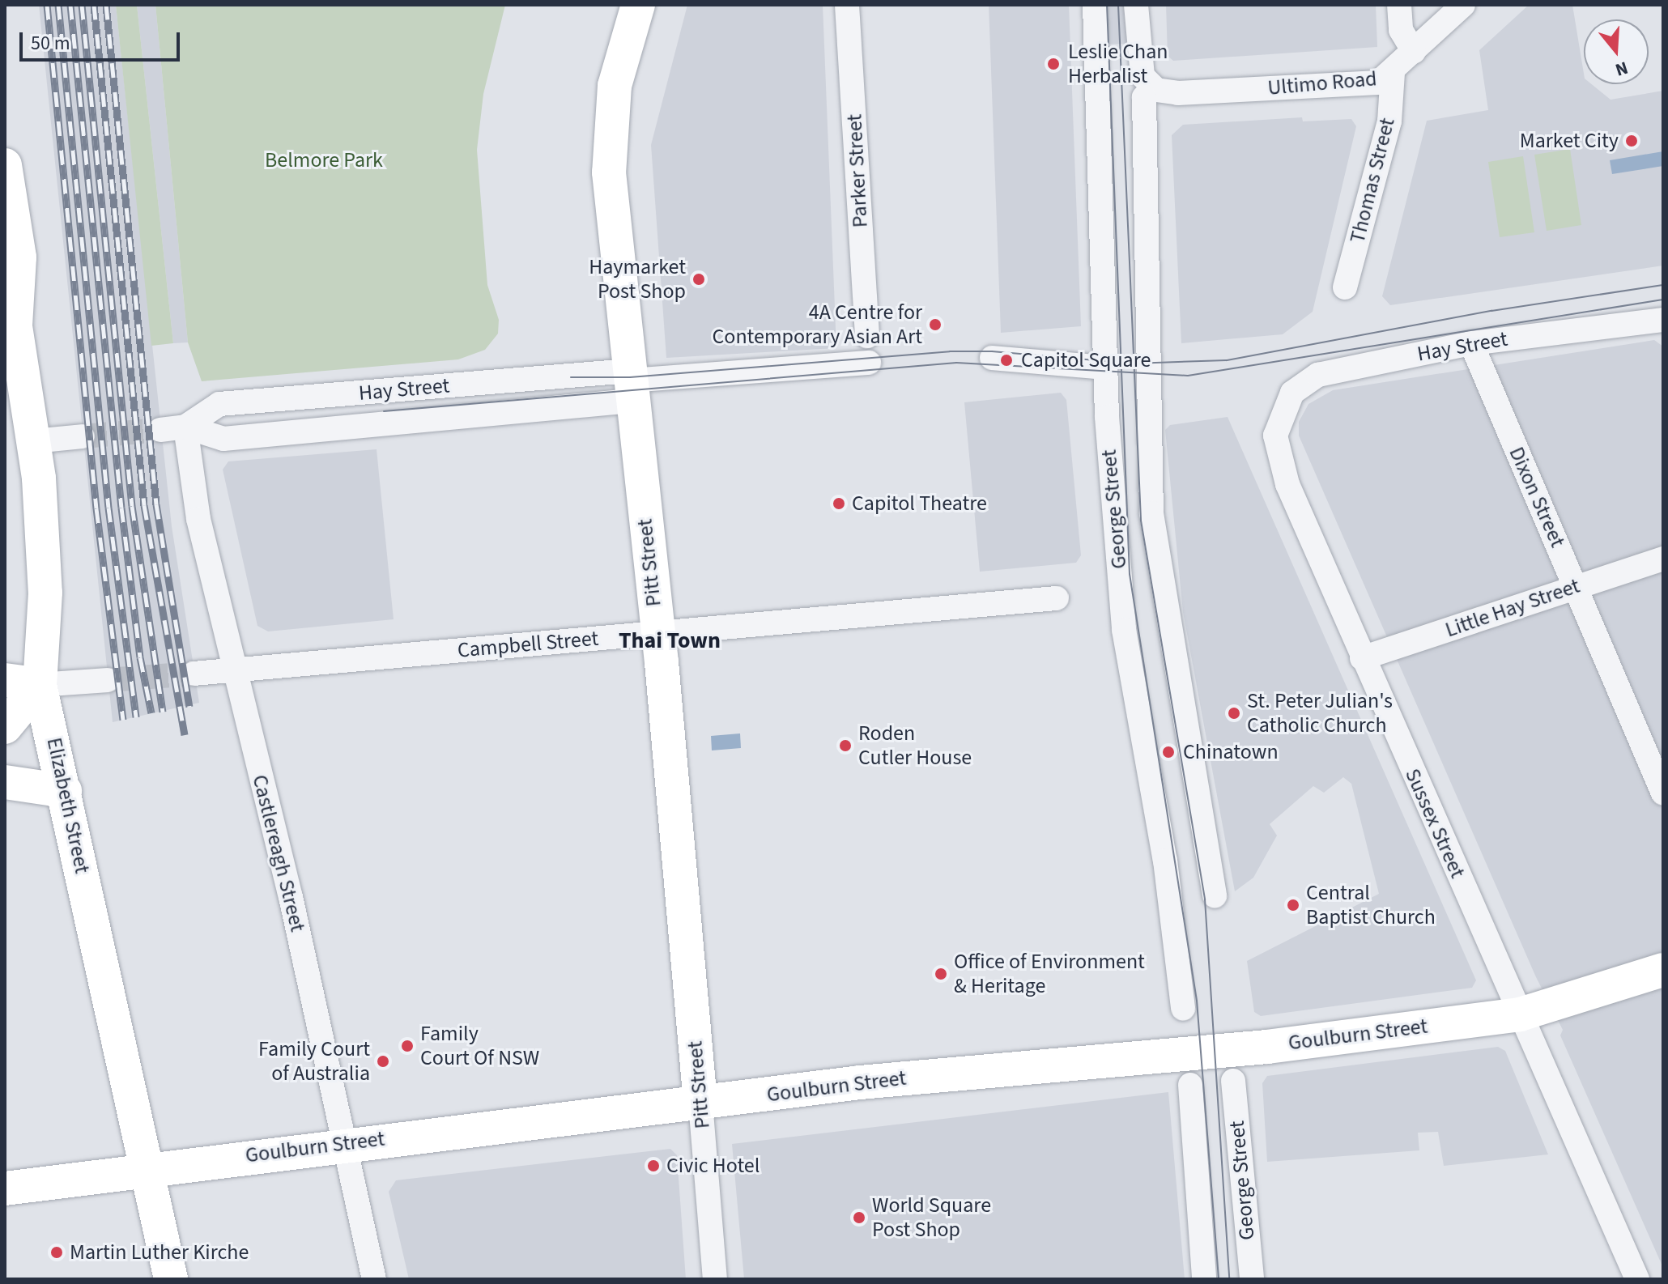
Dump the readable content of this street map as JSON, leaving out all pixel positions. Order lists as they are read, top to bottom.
{
  "streets": {
    "main road": ["Pitt Street", "Elizabeth Street", "Goulburn Street"],
    "street": [
      "Ultimo Road",
      "Parker Street",
      "Thomas Street",
      "Hay Street",
      "Dixon Street",
      "George Street",
      "Little Hay Street",
      "Campbell Street",
      "Sussex Street",
      "Castlereagh Street"
    ]
  },
  "crossings": [
    ["Ultimo Road", "Thomas Street"],
    ["Ultimo Road", "George Street"],
    ["Hay Street", "Dixon Street"],
    ["Hay Street", "Pitt Street"],
    ["Hay Street", "Sussex Street"],
    ["Hay Street", "Castlereagh Street"],
    ["Dixon Street", "Little Hay Street"],
    ["Pitt Street", "Campbell Street"],
    ["Pitt Street", "Goulburn Street"],
    ["Little Hay Street", "Sussex Street"],
    ["Campbell Street", "Castlereagh Street"],
    ["Elizabeth Street", "Goulburn Street"],
    ["Sussex Street", "Goulburn Street"],
    ["Castlereagh Street", "Goulburn Street"]
  ],
  "districts": ["Thai Town"],
  "parks": ["Belmore Park"],
  "places": [
    "Leslie Chan Herbalist",
    "Market City",
    "Haymarket Post Shop",
    "4A Centre for Contemporary Asian Art",
    "Capitol Square",
    "Capitol Theatre",
    "St. Peter Julian's Catholic Church",
    "Roden Cutler House",
    "Chinatown",
    "Central Baptist Church",
    "Office of Environment & Heritage",
    "Family Court Of NSW",
    "Family Court of Australia",
    "Civic Hotel",
    "World Square Post Shop",
    "Martin Luther Kirche"
  ],
  "scale_bar": "50 m",
  "north": "bottom"
}
